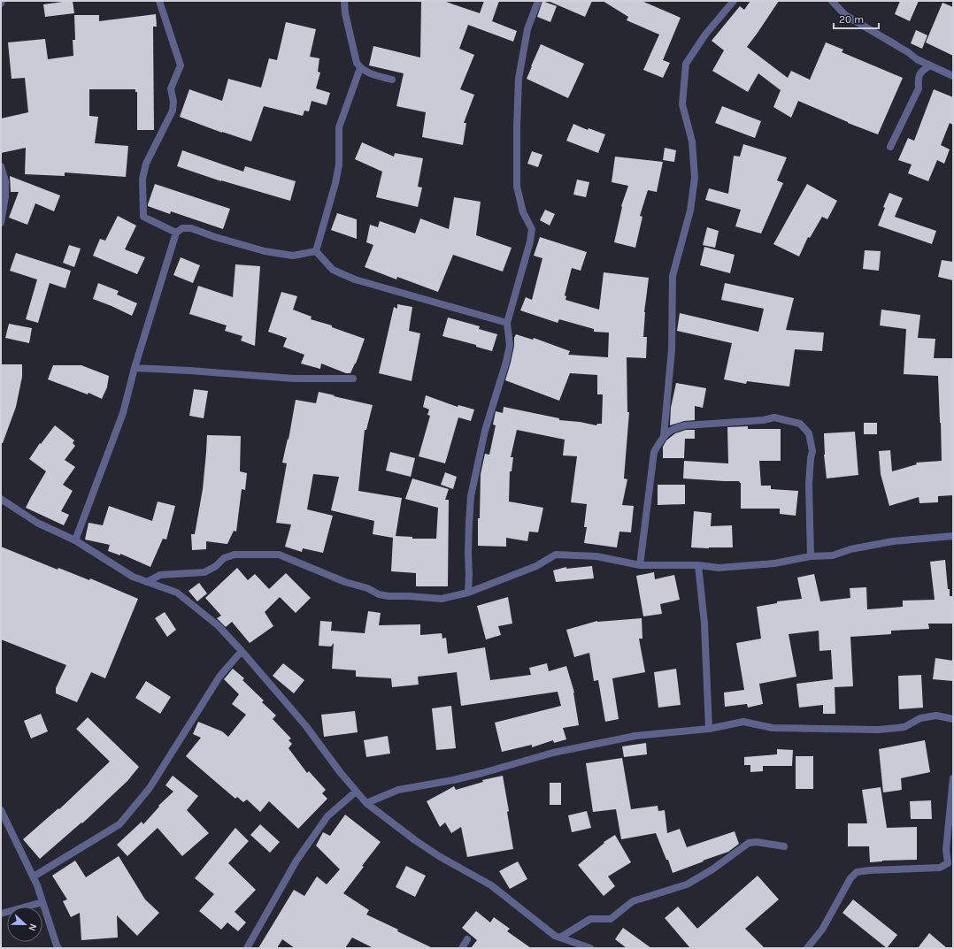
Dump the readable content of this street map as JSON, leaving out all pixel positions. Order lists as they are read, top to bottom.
{
  "scale_bar": "20 m",
  "north": "right"
}
